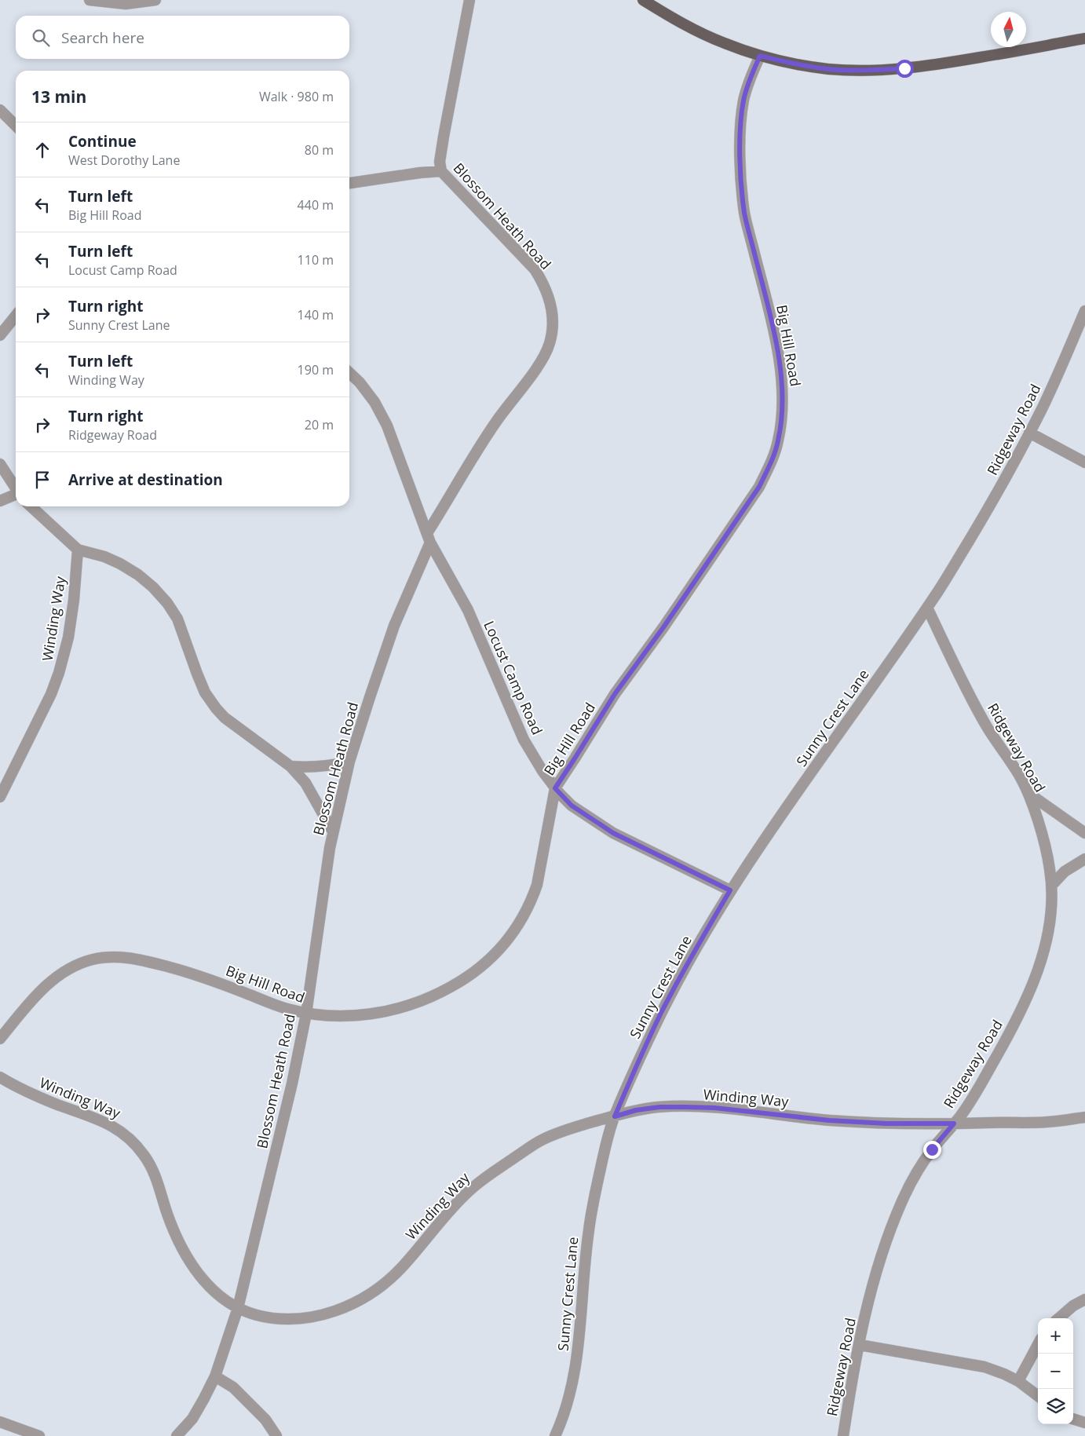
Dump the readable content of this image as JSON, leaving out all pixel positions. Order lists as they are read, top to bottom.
{
  "streets": {
    "street": [
      "Blossom Heath Road",
      "Big Hill Road",
      "Ridgeway Road",
      "Winding Way",
      "Locust Camp Road",
      "Sunny Crest Lane"
    ]
  },
  "crossings": [
    ["Blossom Heath Road", "Big Hill Road"],
    ["Blossom Heath Road", "Winding Way"],
    ["Blossom Heath Road", "Locust Camp Road"],
    ["Big Hill Road", "Locust Camp Road"],
    ["Ridgeway Road", "Winding Way"],
    ["Ridgeway Road", "Sunny Crest Lane"],
    ["Winding Way", "Sunny Crest Lane"],
    ["Locust Camp Road", "Sunny Crest Lane"]
  ],
  "north": "top",
  "page": {
    "search": "Search here",
    "heading": ["13 min", "Walk · 980 m"],
    "list": [
      ["Continue", "West Dorothy Lane", "80 m"],
      ["Turn left", "Big Hill Road", "440 m"],
      ["Turn left", "Locust Camp Road", "110 m"],
      ["Turn right", "Sunny Crest Lane", "140 m"],
      ["Turn left", "Winding Way", "190 m"],
      ["Turn right", "Ridgeway Road", "20 m"],
      "Arrive at destination"
    ],
    "map_buttons": ["+", "−"]
  }
}
